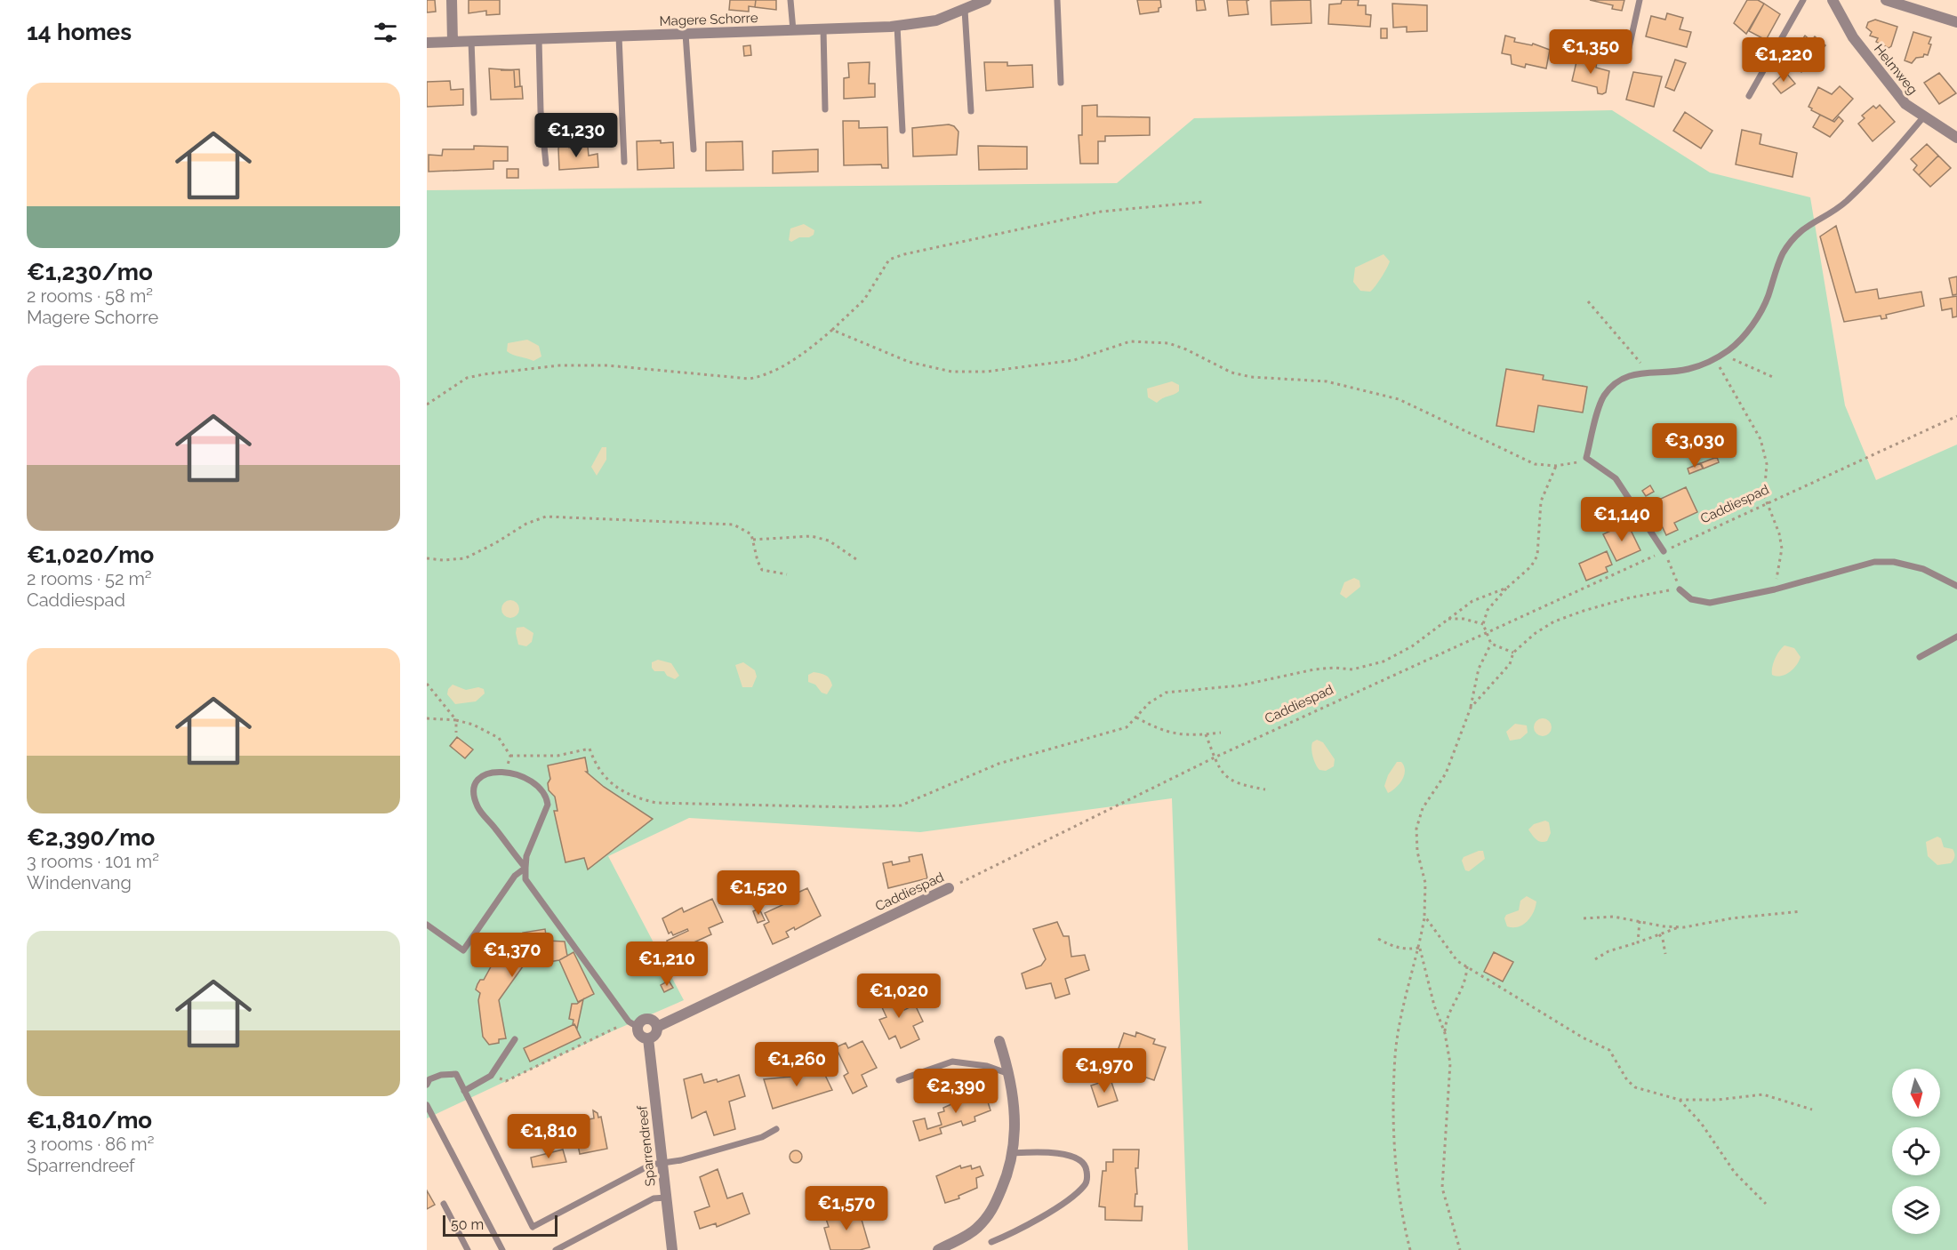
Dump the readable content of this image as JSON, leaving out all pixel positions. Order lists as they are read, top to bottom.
{
  "streets": {
    "street": [
      "Magere Schorre",
      "Helmweg",
      "Caddiespad",
      "Sparrendreef"
    ]
  },
  "crossings": [
    ["Caddiespad", "Sparrendreef"]
  ],
  "scale_bar": "50 m",
  "north": "bottom",
  "page": {
    "heading": "14 homes",
    "price": [
      "€1,350",
      "€1,220",
      "€1,230",
      "€3,030",
      "€1,140",
      "€1,520",
      "€1,370",
      "€1,210",
      "€1,020",
      "€1,260",
      "€1,970",
      "€2,390",
      "€1,810",
      "€1,570"
    ],
    "list": [
      {
        "name": "€1,230/mo",
        "note": "2 rooms · 58 m² · Magere Schorre"
      },
      {
        "name": "€1,020/mo",
        "note": "2 rooms · 52 m² · Caddiespad"
      },
      {
        "name": "€2,390/mo",
        "note": "3 rooms · 101 m² · Windenvang"
      },
      {
        "name": "€1,810/mo",
        "note": "3 rooms · 86 m² · Sparrendreef"
      }
    ],
    "scale": "50 m"
  }
}
